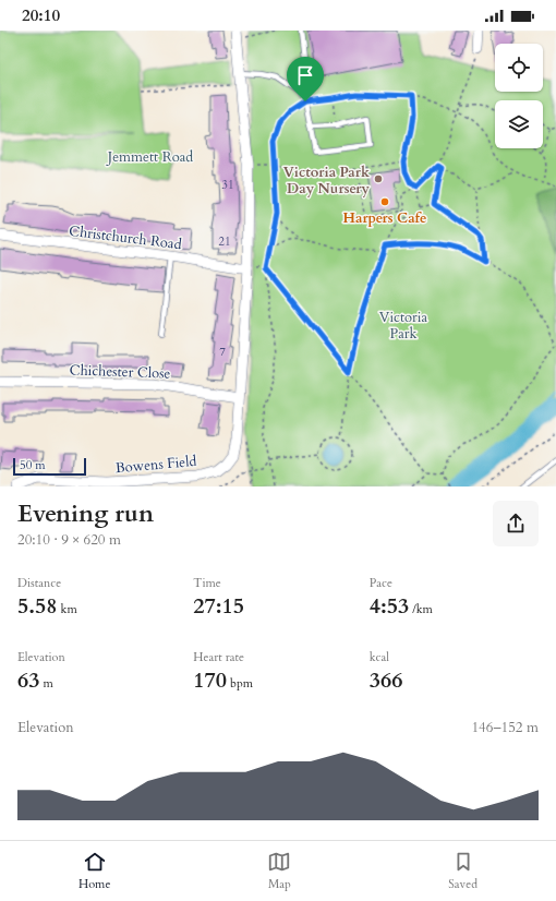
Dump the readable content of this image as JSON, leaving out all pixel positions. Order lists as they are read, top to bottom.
{
  "streets": {
    "street": ["Christchurch Road", "Chichester Close", "Bowens Field"]
  },
  "crossings": [
    ["Chichester Close", "Bowens Field"]
  ],
  "parks": ["Jemmett Road", "Victoria Park"],
  "places": ["Victoria Park Day Nursery", "Harpers Cafe"],
  "house_numbers": ["31", "21", "7"],
  "scale_bar": "50 m",
  "page": {
    "status": "20:10",
    "scale": "50 m",
    "heading": ["Evening run", "20:10 · 9 × 620 m"],
    "stats": [
      ["Distance", "5.58 km"],
      ["Time", "27:15"],
      ["Pace", "4:53 /km"],
      ["Elevation", "63 m"],
      ["Heart rate", "170 bpm"],
      ["kcal", "366"]
    ],
    "chart": ["Elevation", "146–152 m"],
    "tabs": ["Home", "Map", "Saved"]
  }
}
